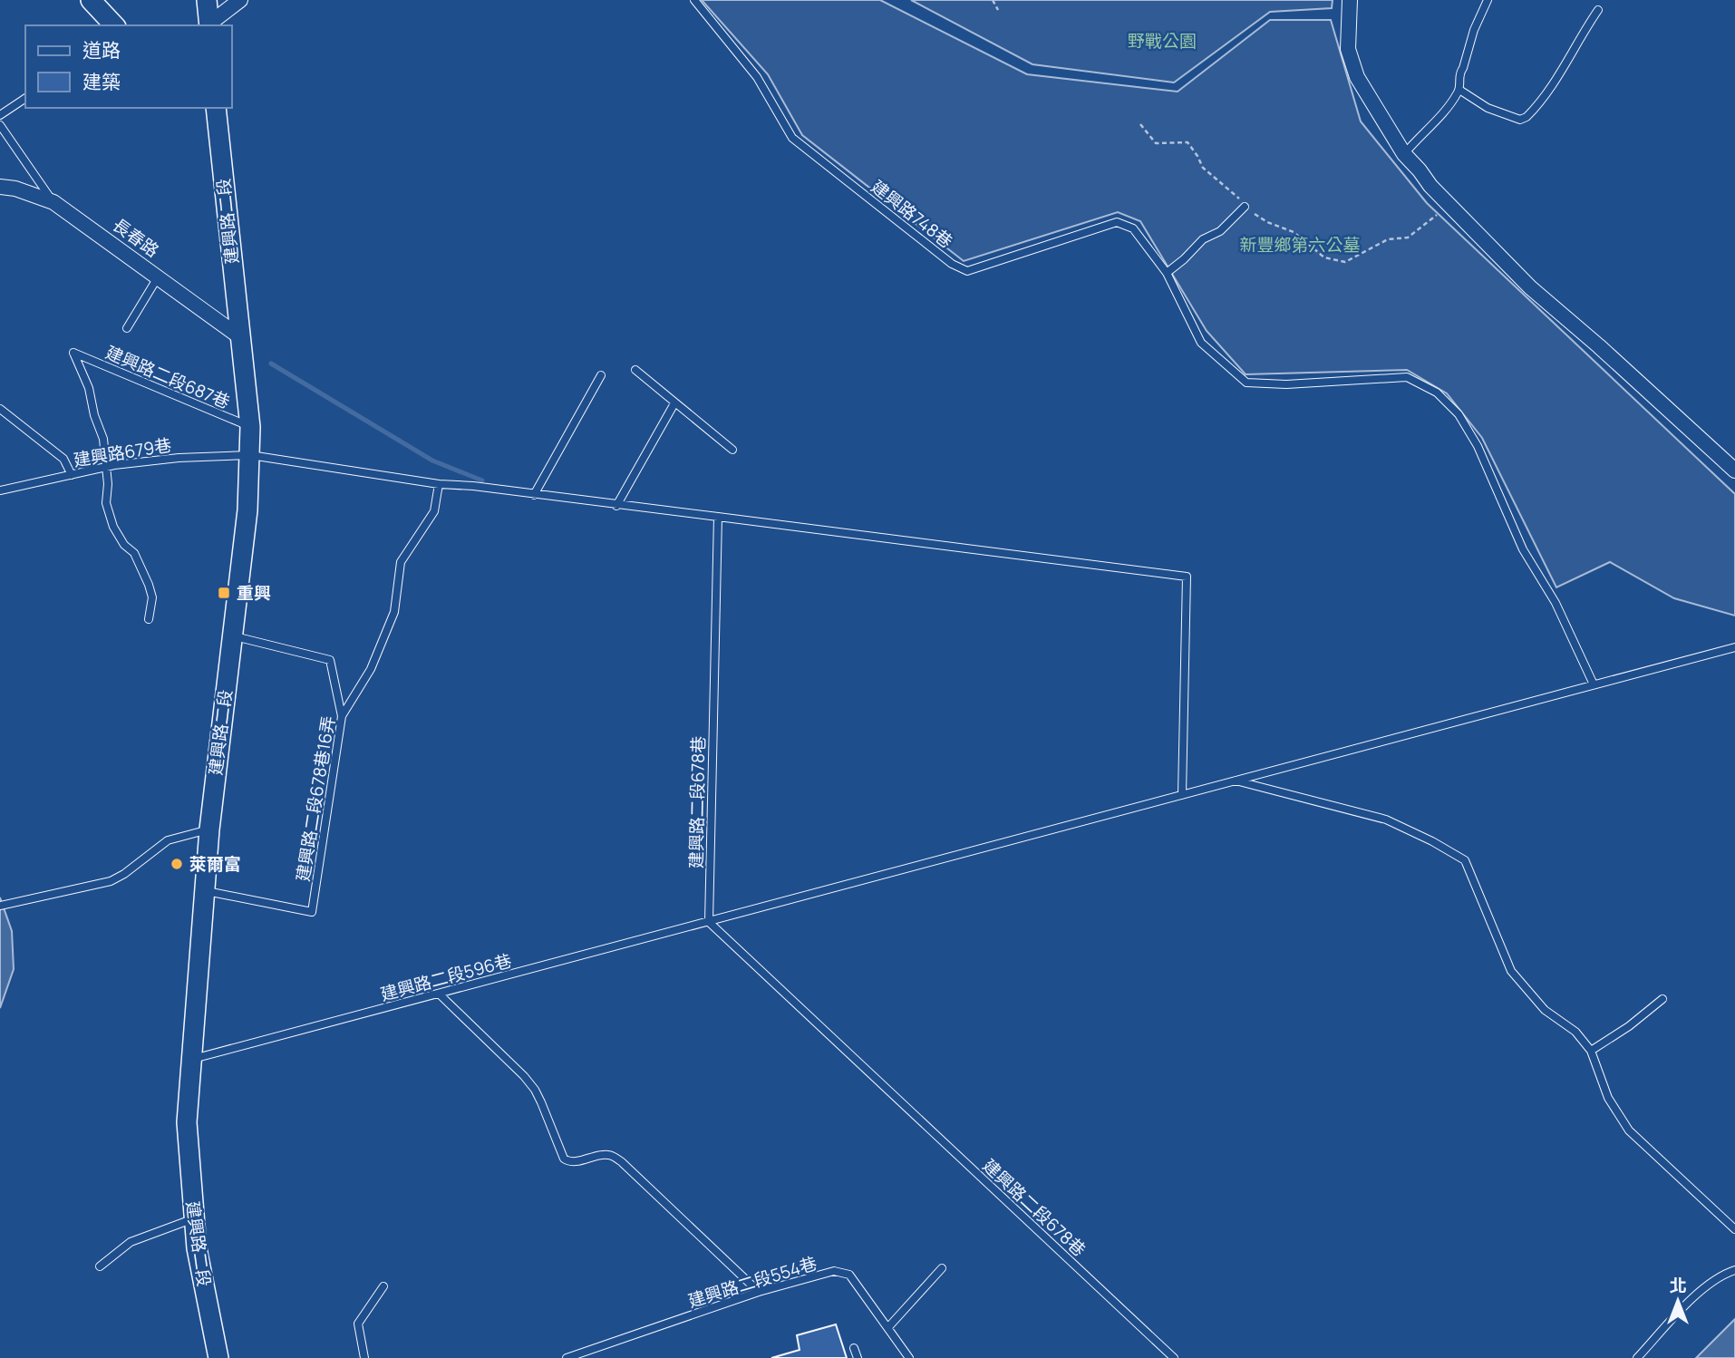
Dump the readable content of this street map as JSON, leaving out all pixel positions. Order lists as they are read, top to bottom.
{
  "streets": {
    "street": ["建興路二段", "長春路"],
    "lane": [
      "建興路748巷",
      "建興路二段687巷",
      "建興路679巷",
      "建興路二段678巷16弄",
      "建興路二段678巷",
      "建興路二段596巷",
      "建興路二段554巷"
    ]
  },
  "crossings": [
    ["建興路748巷", "建興路二段596巷"],
    ["建興路二段", "長春路"],
    ["建興路二段", "建興路二段687巷"],
    ["建興路二段", "建興路679巷"],
    ["建興路二段", "建興路二段678巷16弄"],
    ["建興路二段", "建興路二段596巷"],
    ["建興路二段687巷", "建興路679巷"],
    ["建興路二段678巷", "建興路二段596巷"]
  ],
  "parks": ["野戰公園", "新豐鄉第六公墓"],
  "places": {
    "transit": ["重興"],
    "other": ["萊爾富"]
  },
  "legend": ["道路", "建築"],
  "north": "top"
}
